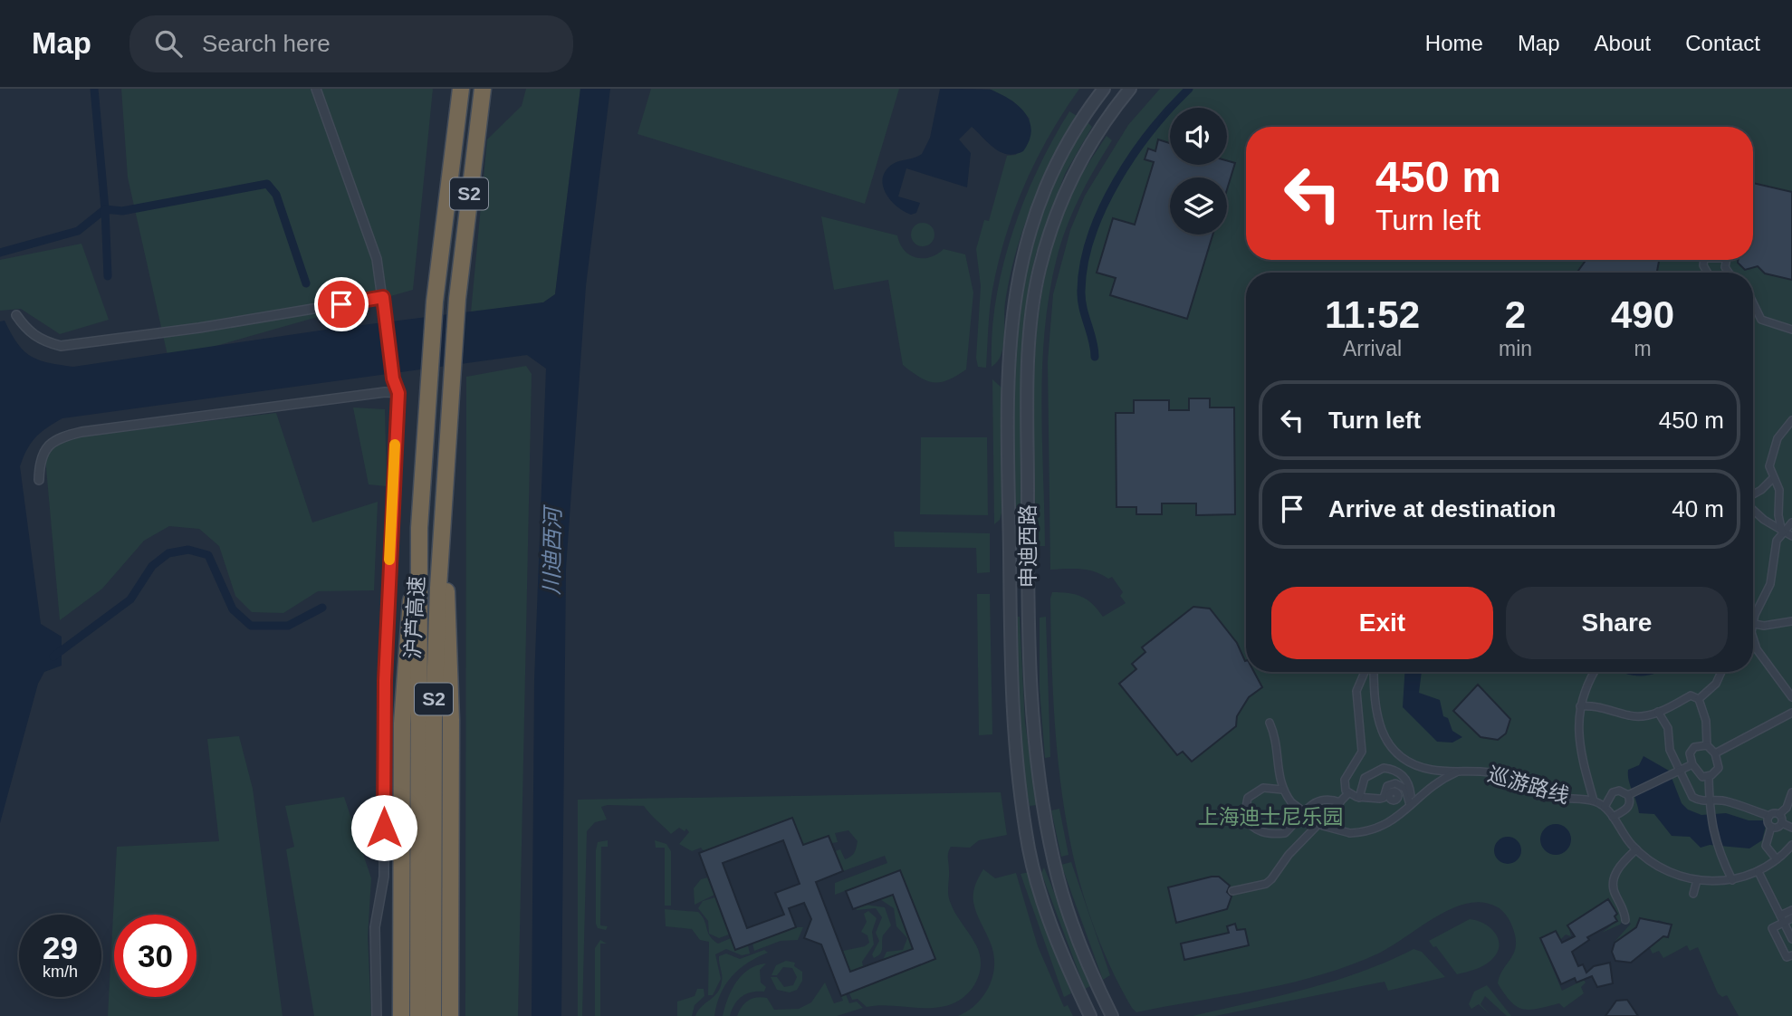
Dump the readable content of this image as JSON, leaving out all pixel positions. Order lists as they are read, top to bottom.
{
  "streets": {
    "highway": ["S2", "沪芦高速"],
    "street": ["申迪西路", "巡游路线"]
  },
  "water": ["川迪西河"],
  "parks": ["上海迪士尼乐园"],
  "page": {
    "header": "Map",
    "search": "Search here",
    "nav": [
      "Home",
      "Map",
      "About",
      "Contact"
    ],
    "turn": ["450 m", "Turn left"],
    "eta": [
      "11:52",
      "Arrival",
      "2",
      "min",
      "490",
      "m"
    ],
    "list": [
      {
        "name": "Turn left",
        "value": "450 m"
      },
      {
        "name": "Arrive at destination",
        "value": "40 m"
      }
    ],
    "buttons": ["Exit", "Share"],
    "speed": "29 km/h",
    "limit": "30"
  }
}
